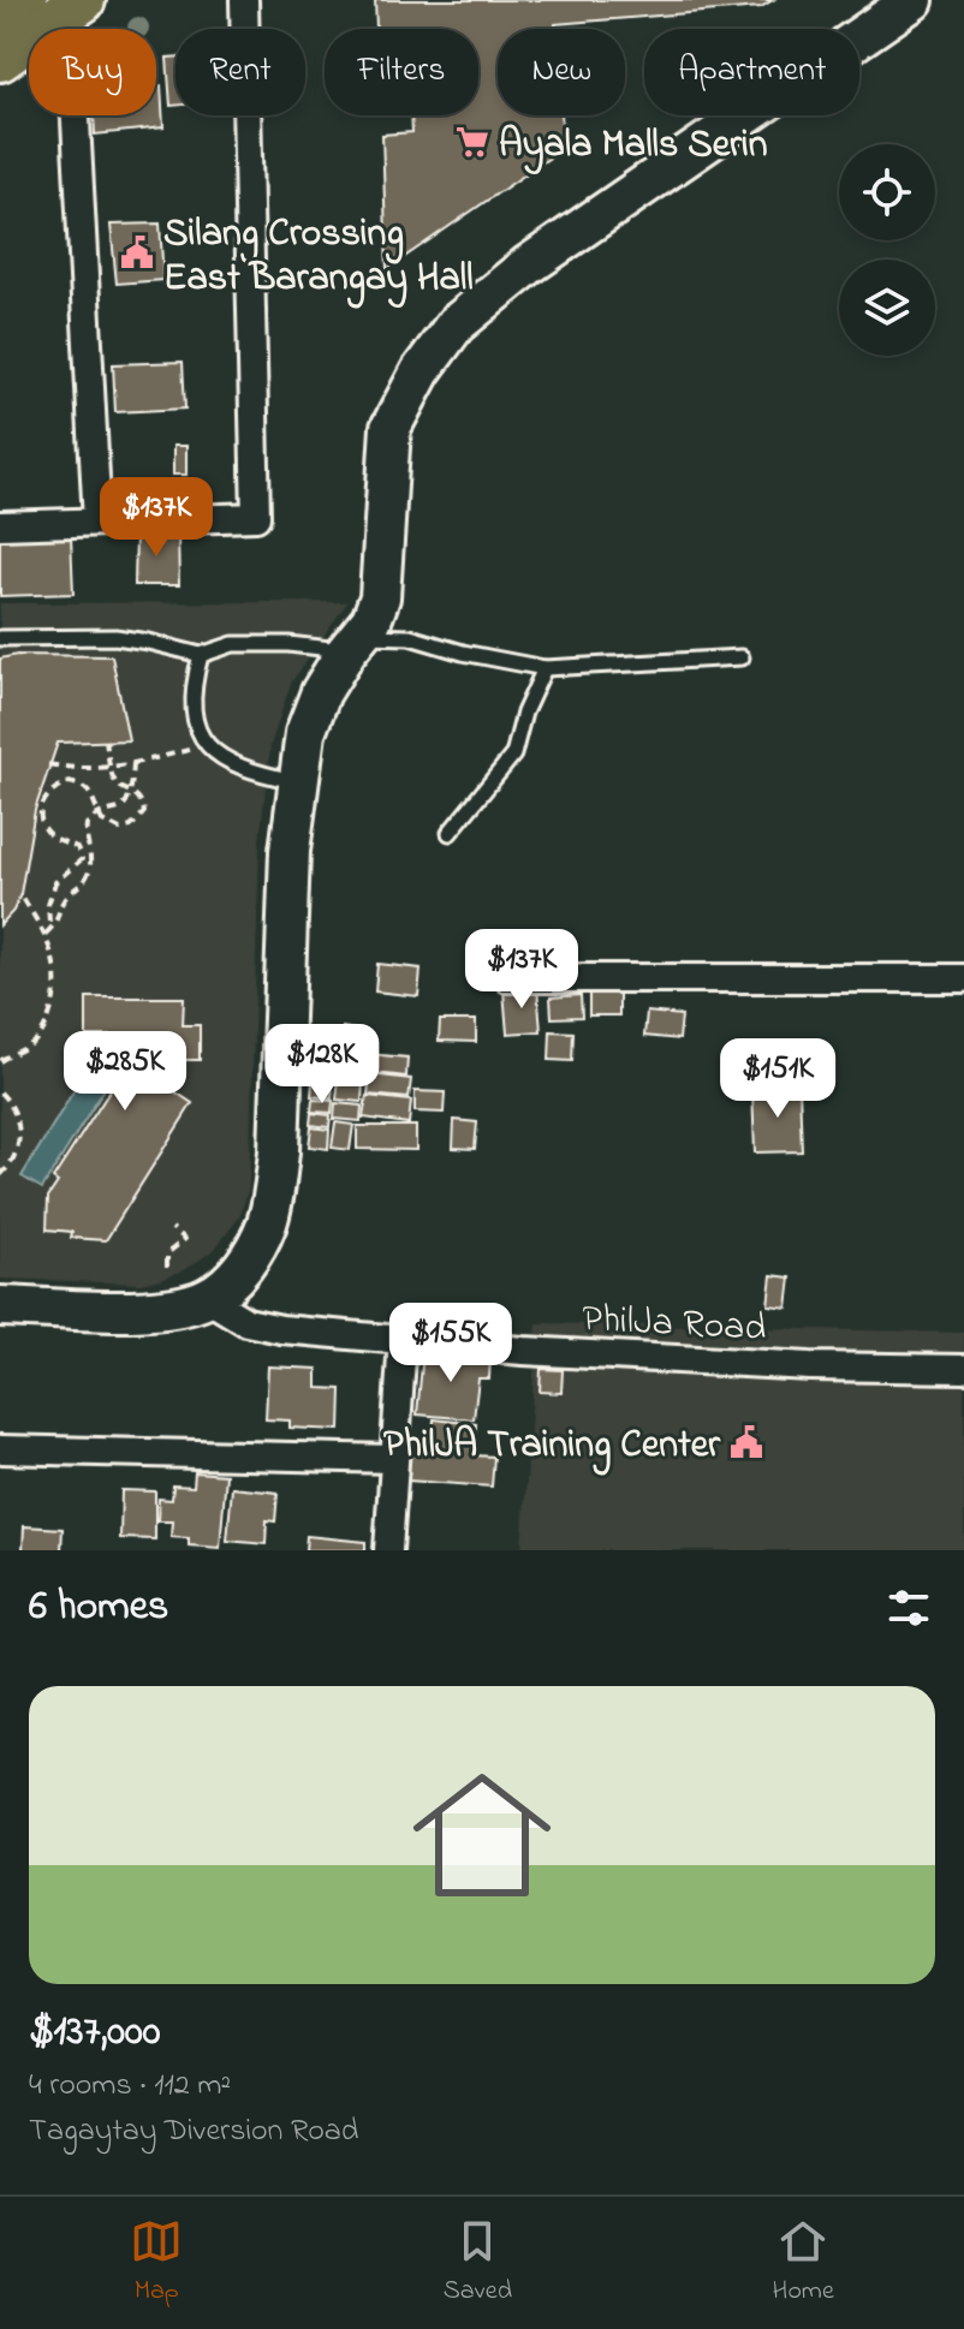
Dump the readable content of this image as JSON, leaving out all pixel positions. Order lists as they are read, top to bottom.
{
  "streets": {
    "street": ["PhilJa Road"]
  },
  "places": {
    "supermarket": ["Ayala Malls Serin"],
    "public building": ["Silang Crossing East Barangay Hall", "PhilJA Training Center"]
  },
  "page": {
    "chip": [
      "Buy",
      "Rent",
      "Filters",
      "New",
      "Apartment"
    ],
    "price": [
      "$137K",
      "$137K",
      "$128K",
      "$285K",
      "$151K",
      "$155K"
    ],
    "heading": "6 homes",
    "list": [
      {
        "name": "$137,000",
        "note": "4 rooms · 112 m² · Tagaytay Diversion Road"
      }
    ],
    "tabs": ["Map", "Saved", "Home"]
  }
}
